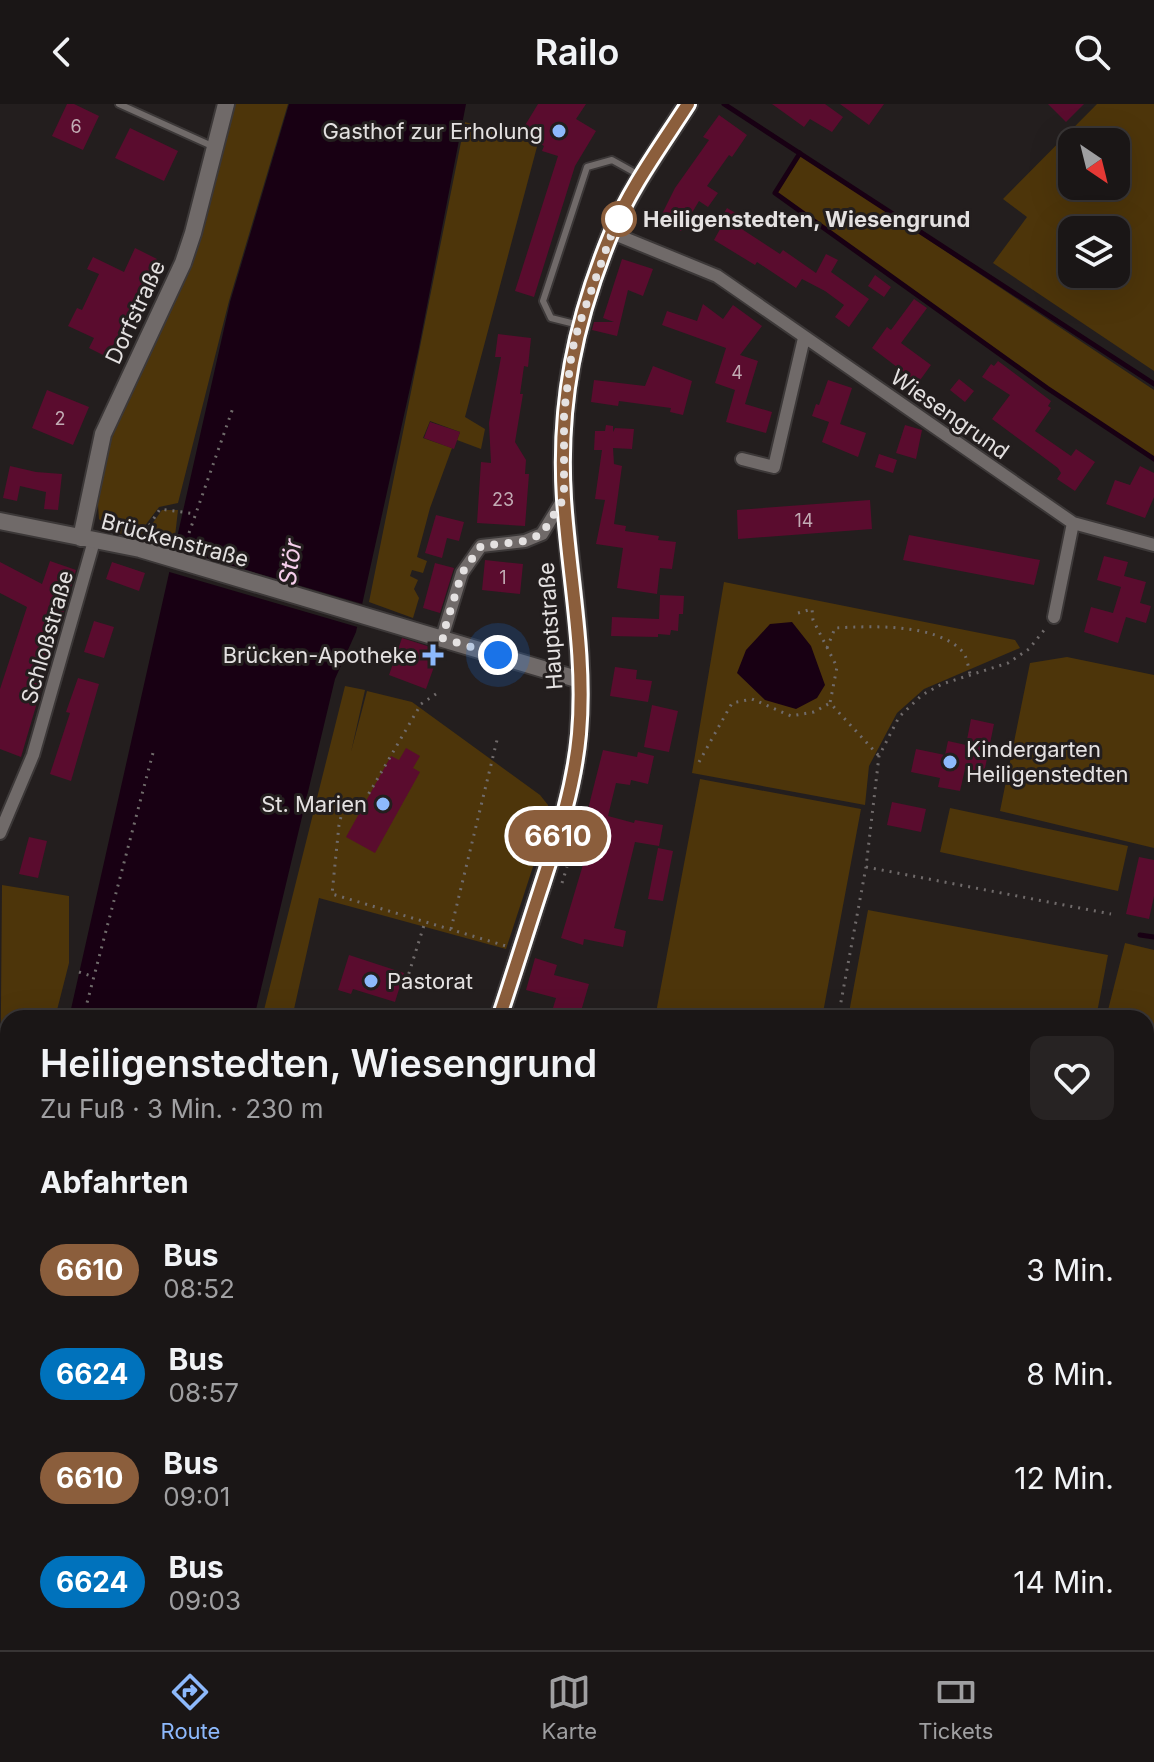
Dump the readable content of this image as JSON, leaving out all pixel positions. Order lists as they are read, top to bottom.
{
  "streets": {
    "main road": ["Hauptstraße"],
    "street": [
      "Dorfstraße",
      "Wiesengrund",
      "Brückenstraße",
      "Schloßstraße"
    ]
  },
  "crossings": [
    ["Dorfstraße", "Brückenstraße"],
    ["Dorfstraße", "Schloßstraße"],
    ["Wiesengrund", "Hauptstraße"],
    ["Brückenstraße", "Hauptstraße"],
    ["Brückenstraße", "Schloßstraße"]
  ],
  "water": ["Stör"],
  "places": {
    "other": [
      "Gasthof zur Erholung",
      "Heiligenstedten, Wiesengrund",
      "Kindergarten Heiligenstedten",
      "St. Marien",
      "Pastorat"
    ],
    "health": ["Brücken-Apotheke"]
  },
  "lines": ["bus line 6610"],
  "house_numbers": [
    "6",
    "4",
    "2",
    "23",
    "14",
    "1"
  ],
  "north": "bottom right",
  "page": {
    "header": "Railo",
    "on_map": "6610",
    "heading": [
      ["Heiligenstedten, Wiesengrund", "Zu Fuß · 3 Min. · 230 m"],
      "Abfahrten"
    ],
    "list": [
      {
        "mark": "6610",
        "name": "Bus",
        "note": "08:52",
        "value": "3 Min."
      },
      {
        "mark": "6624",
        "name": "Bus",
        "note": "08:57",
        "value": "8 Min."
      },
      {
        "mark": "6610",
        "name": "Bus",
        "note": "09:01",
        "value": "12 Min."
      },
      {
        "mark": "6624",
        "name": "Bus",
        "note": "09:03",
        "value": "14 Min."
      }
    ],
    "tabs": ["Route", "Karte", "Tickets"]
  }
}
